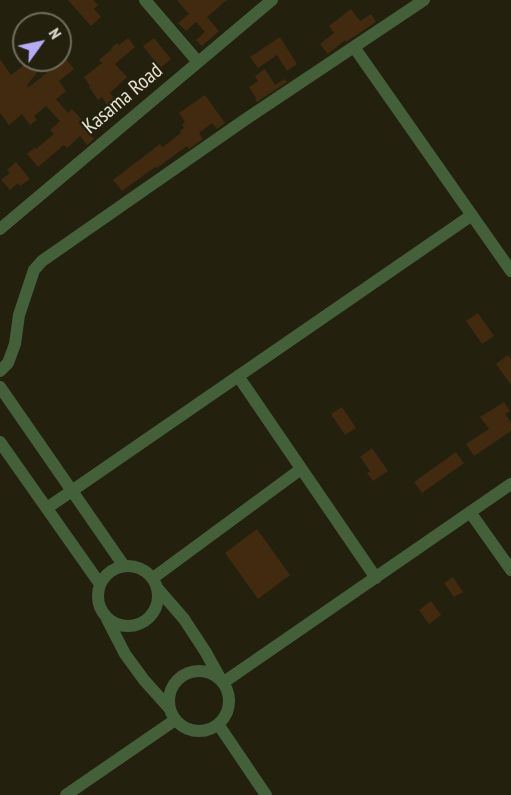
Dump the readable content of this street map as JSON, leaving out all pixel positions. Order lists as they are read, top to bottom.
{
  "streets": {
    "street": ["Kasama Road"]
  },
  "north": "top right"
}
